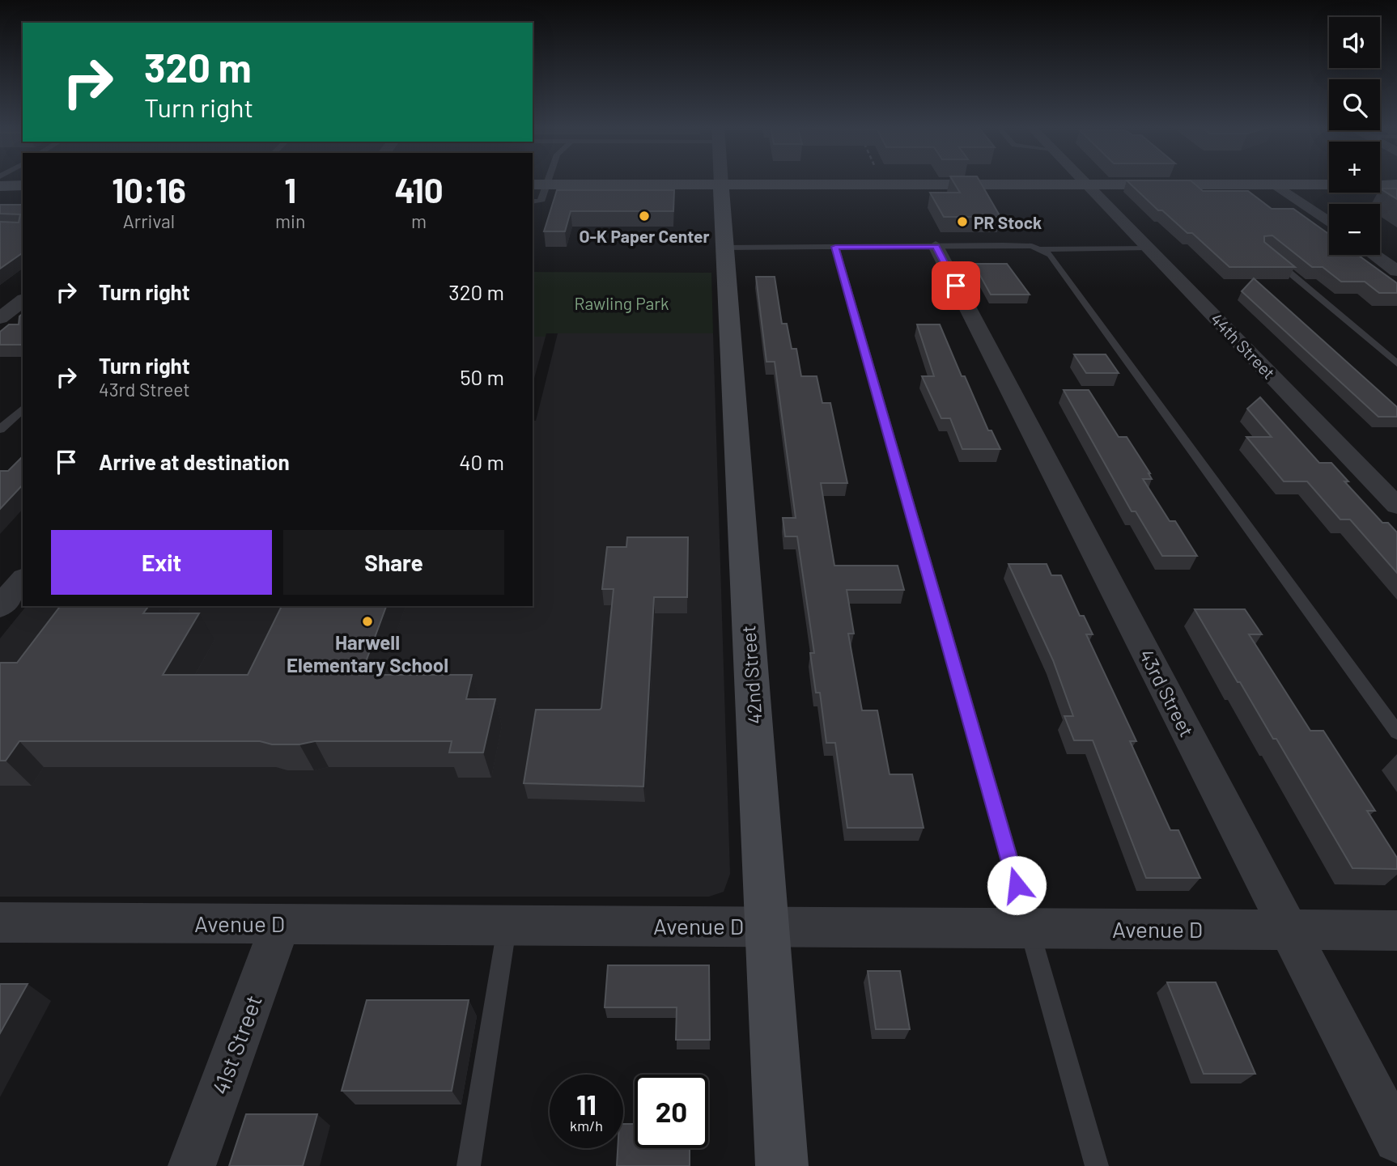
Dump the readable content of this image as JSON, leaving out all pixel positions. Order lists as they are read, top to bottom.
{
  "streets": {
    "main road": ["42nd Street"],
    "street": [
      "44th Street",
      "43rd Street",
      "Avenue D",
      "41st Street"
    ]
  },
  "crossings": [
    ["42nd Street", "Avenue D"],
    ["43rd Street", "Avenue D"],
    ["Avenue D", "41st Street"]
  ],
  "parks": ["Rawling Park"],
  "places": ["O-K Paper Center", "PR Stock", "Harwell Elementary School"],
  "page": {
    "map_buttons": ["+", "−"],
    "turn": ["320 m", "Turn right"],
    "eta": [
      "10:16",
      "Arrival",
      "1",
      "min",
      "410",
      "m"
    ],
    "list": [
      {
        "name": "Turn right",
        "value": "320 m"
      },
      {
        "name": "Turn right",
        "note": "43rd Street",
        "value": "50 m"
      },
      {
        "name": "Arrive at destination",
        "value": "40 m"
      }
    ],
    "buttons": ["Exit", "Share"],
    "speed": "11 km/h",
    "limit": "20"
  }
}
